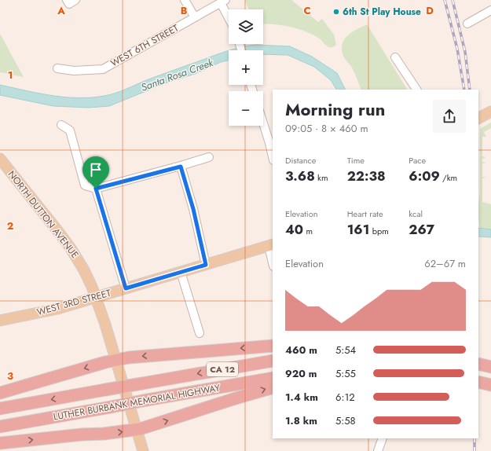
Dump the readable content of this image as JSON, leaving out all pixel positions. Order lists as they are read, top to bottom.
{
  "streets": {
    "highway": ["CA 12", "LUTHER BURBANK MEMORIAL HIGHWAY"],
    "main road": ["NORTH DUTTON AVENUE", "WEST 3RD STREET"],
    "street": ["WEST 6TH STREET"]
  },
  "crossings": [
    ["NORTH DUTTON AVENUE", "WEST 3RD STREET"]
  ],
  "water": ["Santa Rosa Creek"],
  "places": ["6th St Play House"],
  "page": {
    "map_buttons": ["+", "−"],
    "heading": ["Morning run", "09:05 · 8 × 460 m"],
    "stats": [
      ["Distance", "3.68 km"],
      ["Time", "22:38"],
      ["Pace", "6:09 /km"],
      ["Elevation", "40 m"],
      ["Heart rate", "161 bpm"],
      ["kcal", "267"]
    ],
    "chart": ["Elevation", "62–67 m"],
    "list": [
      {
        "name": "460 m",
        "note": "5:54"
      },
      {
        "name": "920 m",
        "note": "5:55"
      },
      {
        "name": "1.4 km",
        "note": "6:12"
      },
      {
        "name": "1.8 km",
        "note": "5:58"
      }
    ]
  },
  "grid": {
    "columns": [
      "A",
      "B",
      "C",
      "D"
    ],
    "rows": ["1", "2", "3"]
  }
}
